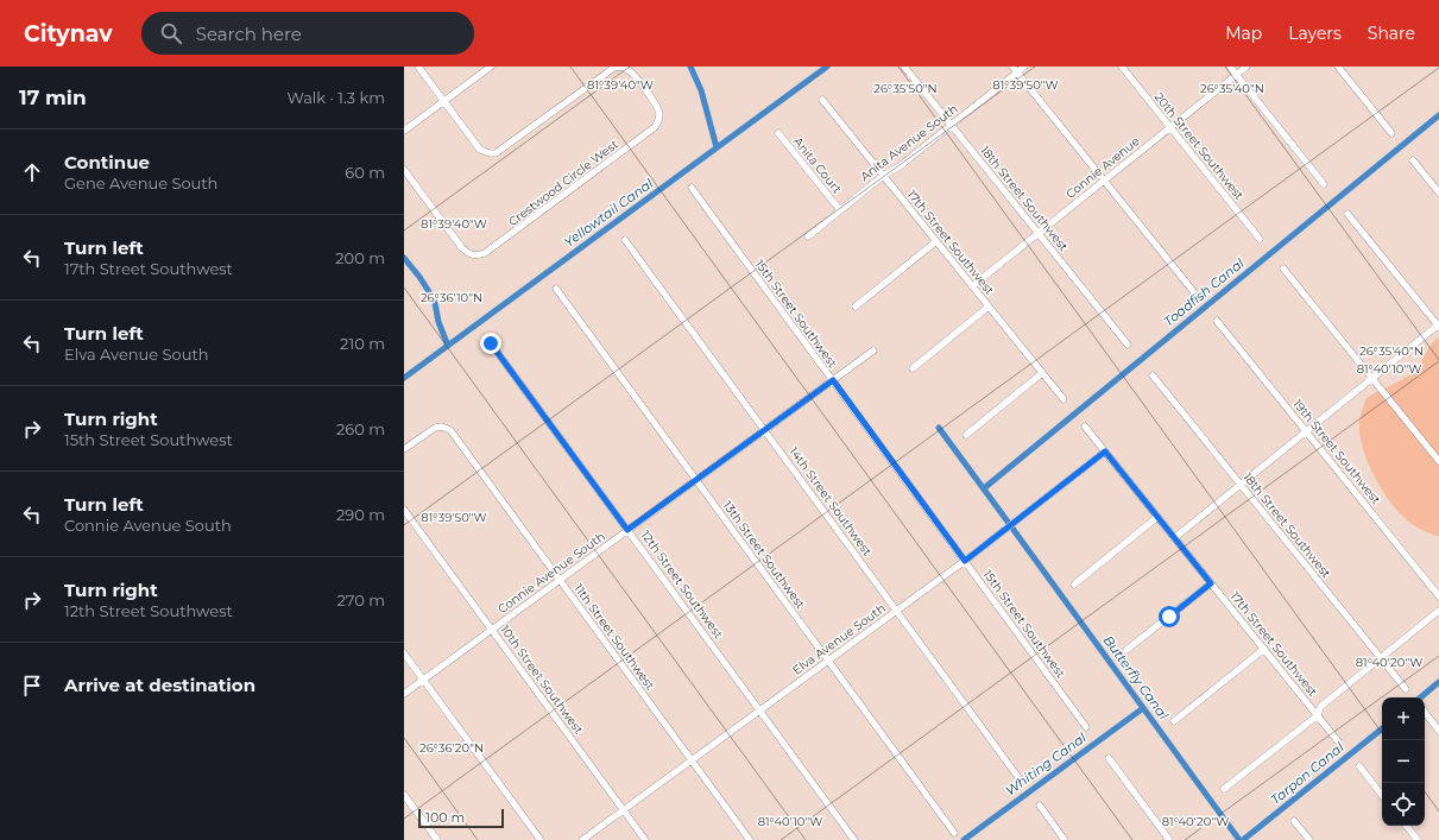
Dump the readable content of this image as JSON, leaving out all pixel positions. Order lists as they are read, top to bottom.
{
  "streets": {
    "street": [
      "Anita Avenue South",
      "20th Street Southwest",
      "Anita Court",
      "Connie Avenue",
      "Crestwood Circle West",
      "18th Street Southwest",
      "17th Street Southwest",
      "15th Street Southwest",
      "19th Street Southwest",
      "14th Street Southwest",
      "13th Street Southwest",
      "Connie Avenue South",
      "12th Street Southwest",
      "11th Street Southwest",
      "Elva Avenue South",
      "10th Street Southwest"
    ]
  },
  "crossings": [
    ["Anita Avenue South", "Anita Court"],
    ["Anita Avenue South", "18th Street Southwest"],
    ["Anita Avenue South", "17th Street Southwest"],
    ["20th Street Southwest", "Connie Avenue"],
    ["Connie Avenue", "18th Street Southwest"],
    ["Connie Avenue", "17th Street Southwest"],
    ["17th Street Southwest", "Elva Avenue South"],
    ["15th Street Southwest", "Connie Avenue South"],
    ["15th Street Southwest", "Elva Avenue South"],
    ["14th Street Southwest", "Connie Avenue South"],
    ["14th Street Southwest", "Elva Avenue South"],
    ["13th Street Southwest", "Connie Avenue South"],
    ["13th Street Southwest", "Elva Avenue South"],
    ["Connie Avenue South", "12th Street Southwest"],
    ["Connie Avenue South", "11th Street Southwest"],
    ["Connie Avenue South", "10th Street Southwest"],
    ["12th Street Southwest", "Elva Avenue South"],
    ["11th Street Southwest", "Elva Avenue South"],
    ["Elva Avenue South", "10th Street Southwest"]
  ],
  "water": [
    "Yellowtail Canal",
    "Toadfish Canal",
    "Butterfly Canal",
    "Whiting Canal",
    "Tarpon Canal"
  ],
  "scale_bar": "100 m",
  "page": {
    "header": "Citynav",
    "search": "Search here",
    "nav": ["Map", "Layers", "Share"],
    "heading": ["17 min", "Walk · 1.3 km"],
    "list": [
      ["Continue", "Gene Avenue South", "60 m"],
      ["Turn left", "17th Street Southwest", "200 m"],
      ["Turn left", "Elva Avenue South", "210 m"],
      ["Turn right", "15th Street Southwest", "260 m"],
      ["Turn left", "Connie Avenue South", "290 m"],
      ["Turn right", "12th Street Southwest", "270 m"],
      "Arrive at destination"
    ],
    "map_buttons": ["+", "−"],
    "scale": "100 m"
  },
  "coordinates": [
    "81°39'40\"W",
    "81°39'50\"W",
    "26°35'50\"N",
    "26°35'40\"N",
    "26°36'10\"N",
    "81°40'10\"W",
    "81°40'20\"W",
    "26°36'20\"N"
  ]
}
